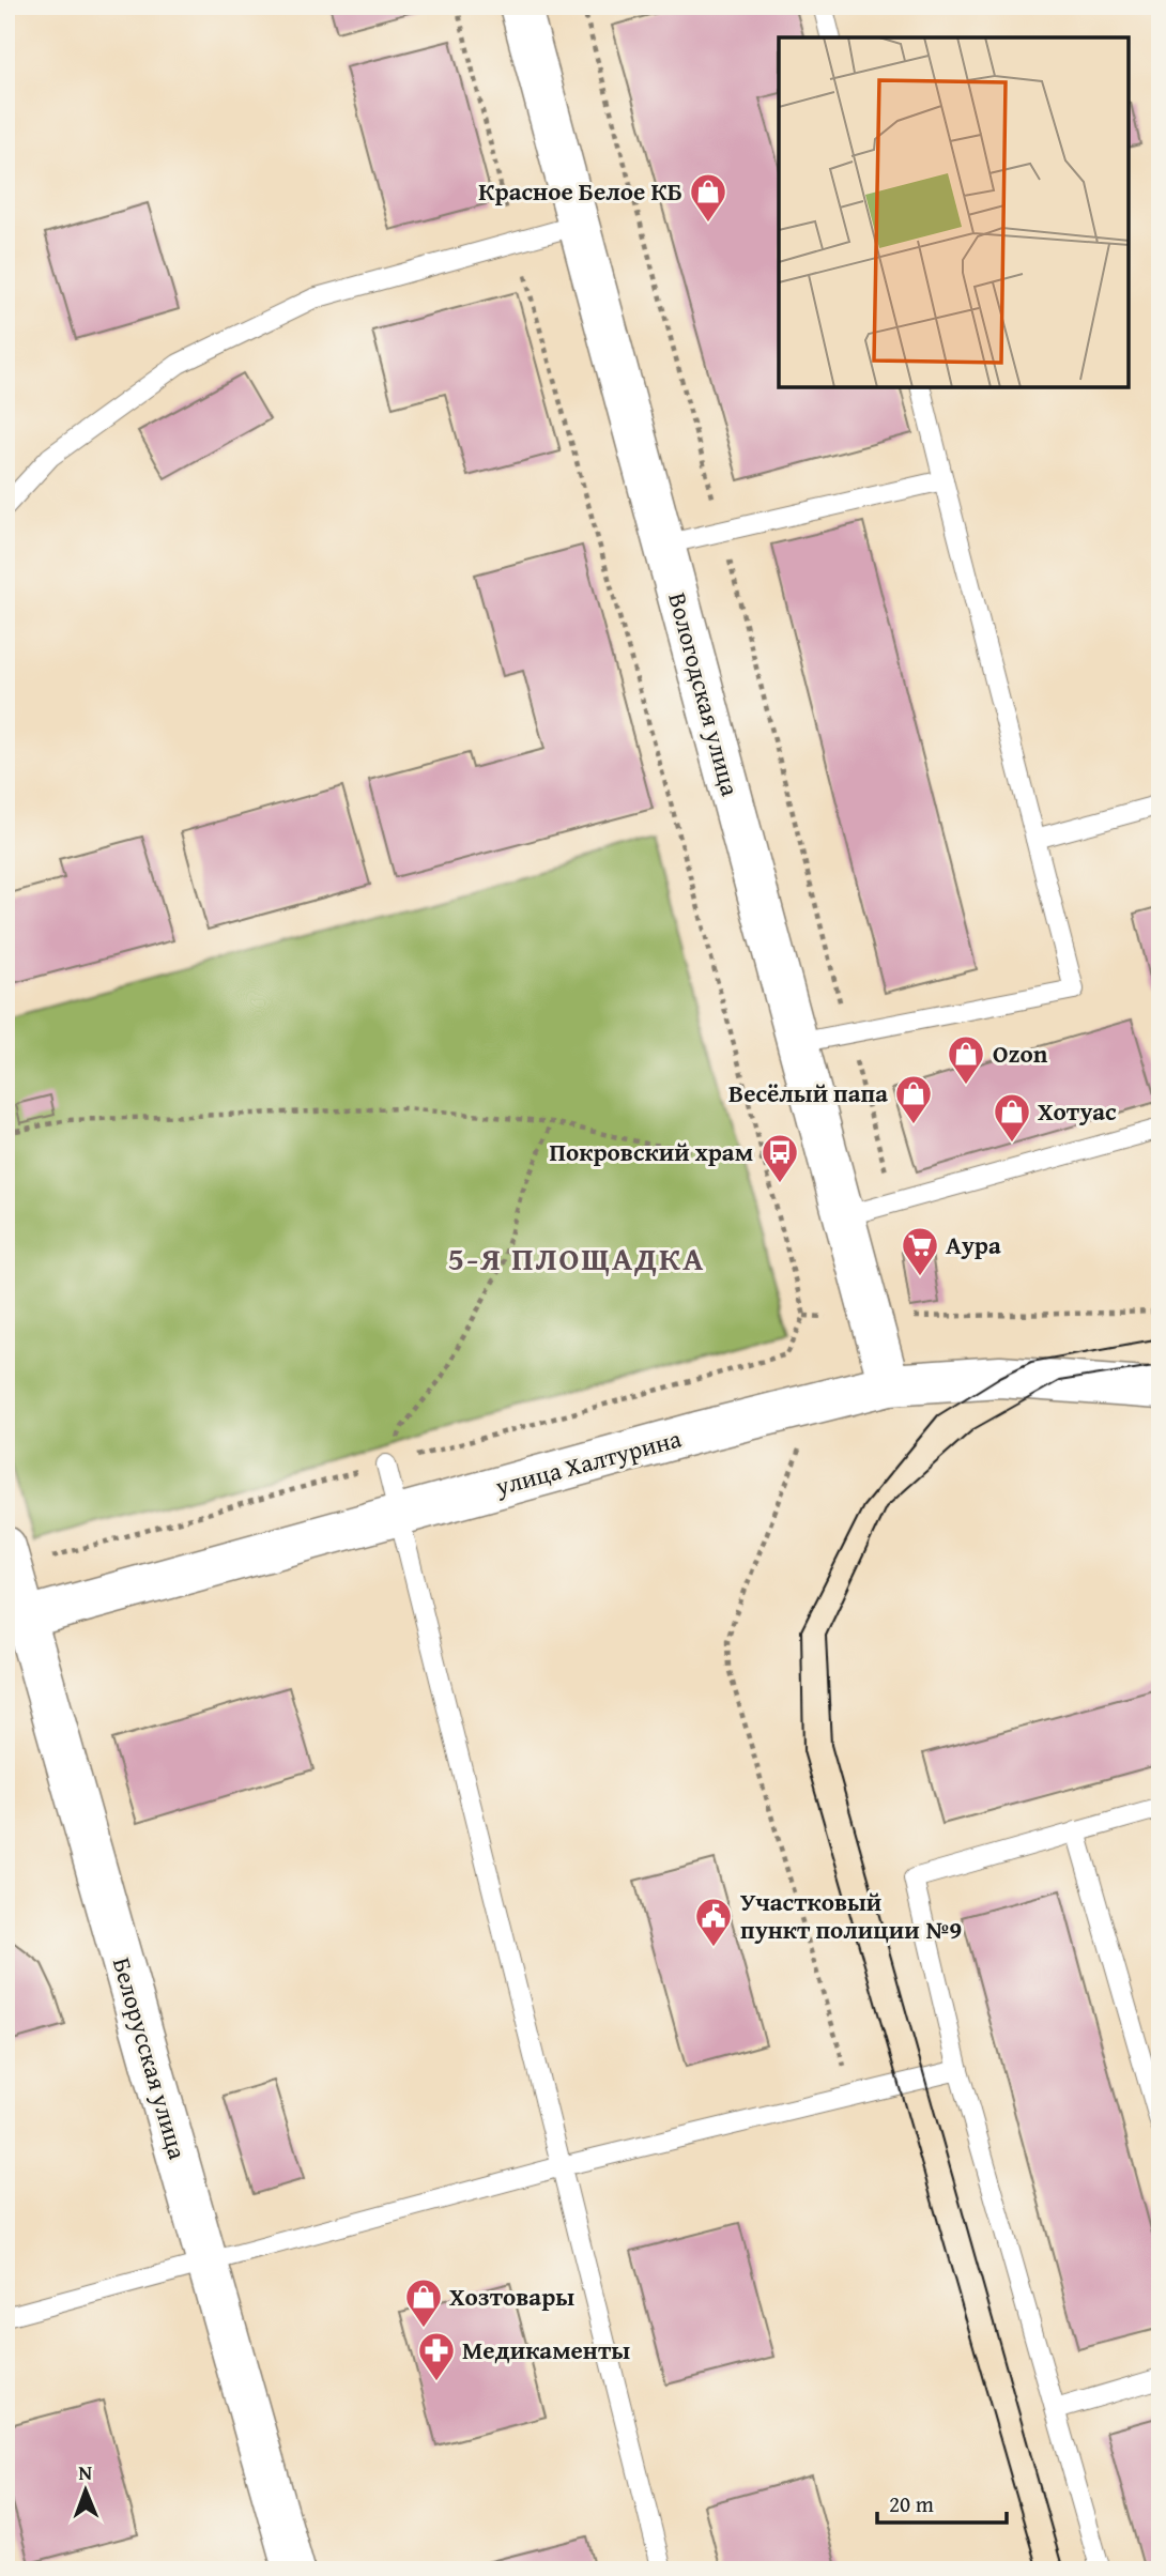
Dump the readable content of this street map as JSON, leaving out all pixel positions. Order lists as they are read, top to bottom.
{
  "streets": {
    "street": ["Вологодская улица", "улица Халтурина", "Белорусская улица"]
  },
  "crossings": [
    ["Вологодская улица", "улица Халтурина"],
    ["улица Халтурина", "Белорусская улица"]
  ],
  "districts": ["5-Я ПЛОЩАДКА"],
  "places": {
    "shop": [
      "Красное Белое КБ",
      "Ozon",
      "Весёлый папа",
      "Хотуас",
      "Хозтовары"
    ],
    "bus stop": ["Покровский храм"],
    "supermarket": ["Аура"],
    "public building": ["Участковый пункт полиции №9"],
    "pharmacy": ["Медикаменты"]
  },
  "scale_bar": "20 m",
  "north": "top"
}
